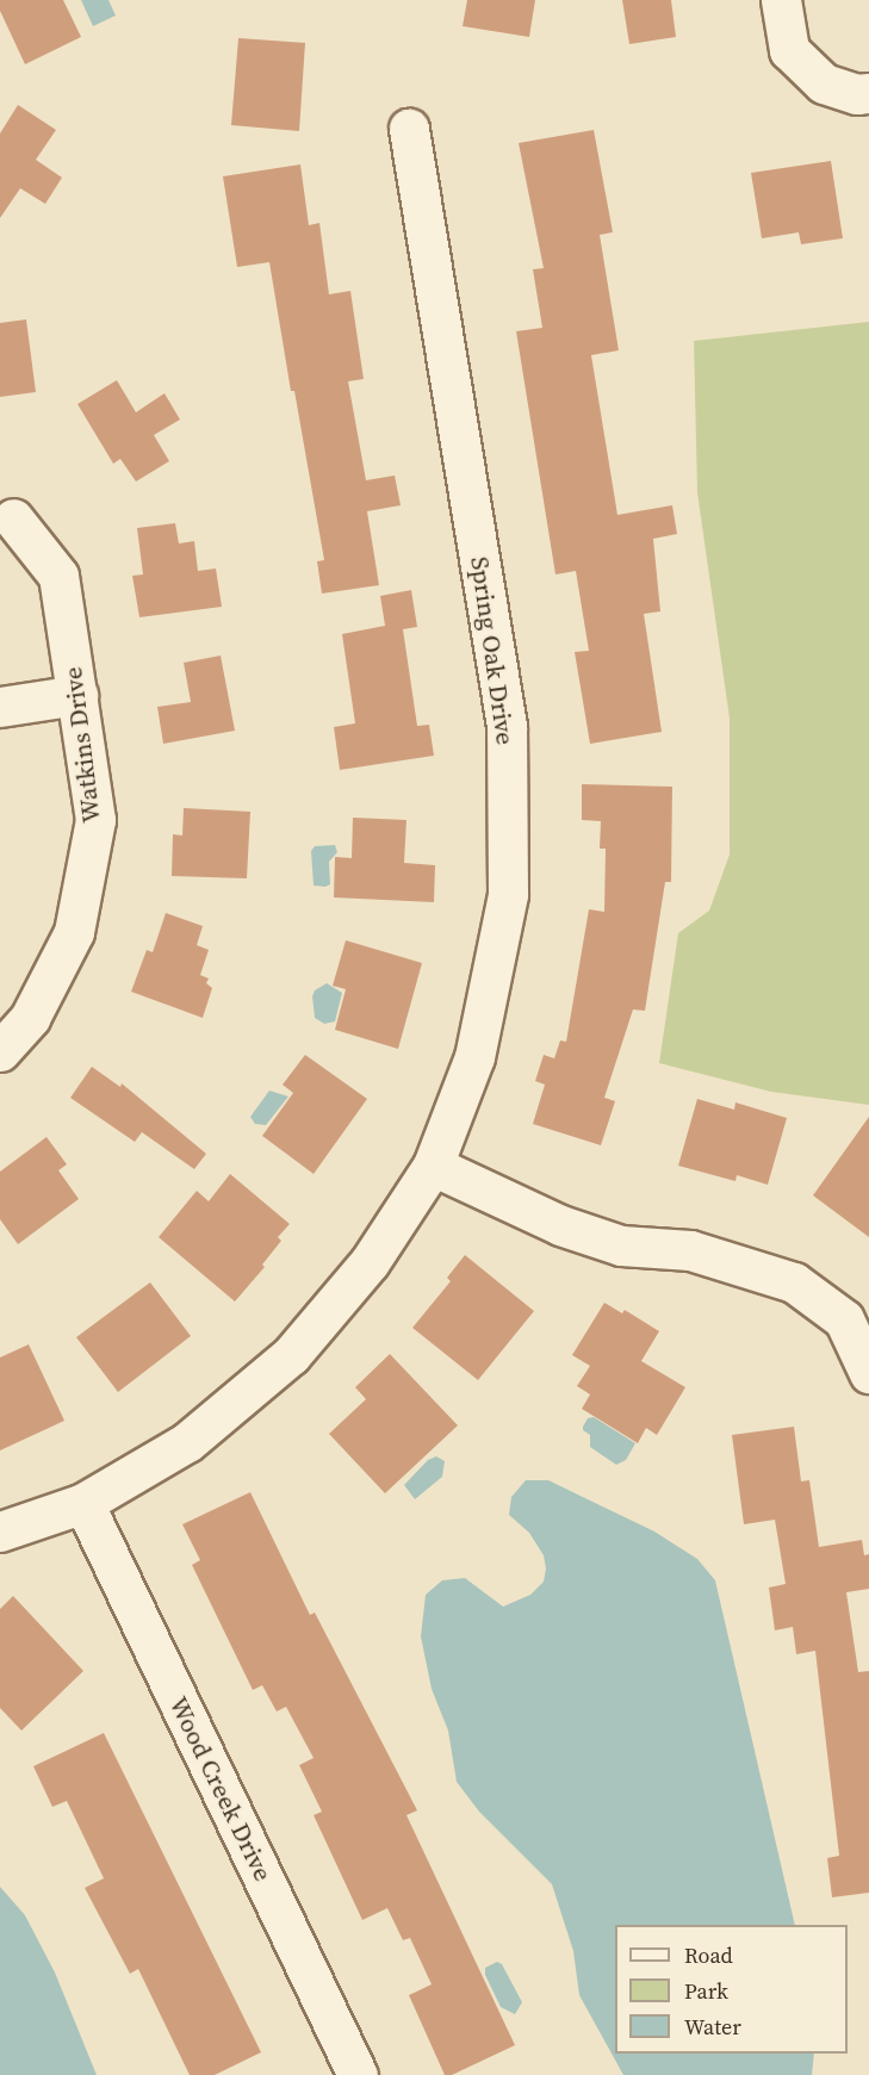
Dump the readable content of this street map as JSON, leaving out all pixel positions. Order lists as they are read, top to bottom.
{
  "streets": {
    "street": ["Spring Oak Drive", "Watkins Drive", "Wood Creek Drive"]
  },
  "crossings": [
    ["Spring Oak Drive", "Wood Creek Drive"]
  ],
  "legend": ["Road", "Park", "Water"]
}
